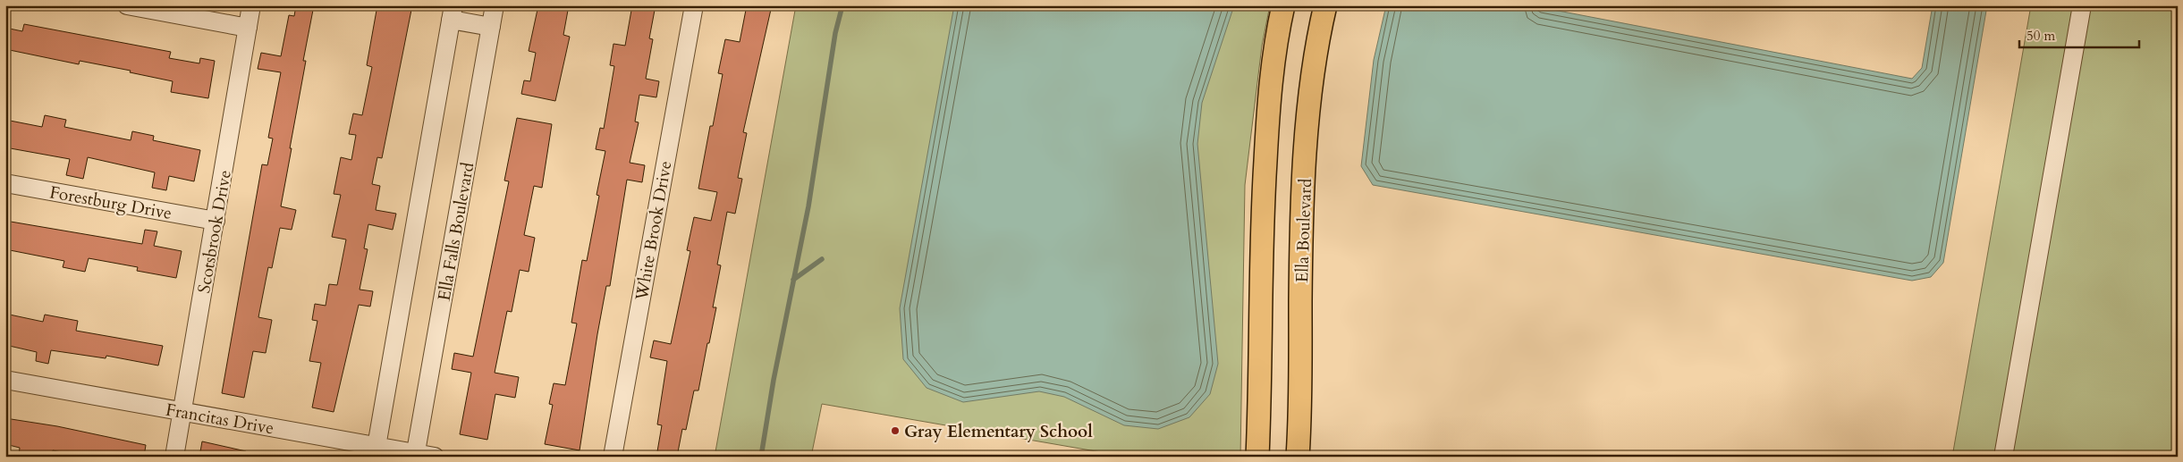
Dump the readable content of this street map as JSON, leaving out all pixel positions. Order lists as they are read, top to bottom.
{
  "streets": {
    "main road": ["Ella Boulevard"],
    "street": [
      "Forestburg Drive",
      "White Brook Drive",
      "Scotsbrook Drive",
      "Ella Falls Boulevard",
      "Francitas Drive"
    ]
  },
  "crossings": [
    ["Forestburg Drive", "Scotsbrook Drive"],
    ["Scotsbrook Drive", "Francitas Drive"],
    ["Ella Falls Boulevard", "Francitas Drive"]
  ],
  "places": ["Gray Elementary School"],
  "scale_bar": "50 m"
}
